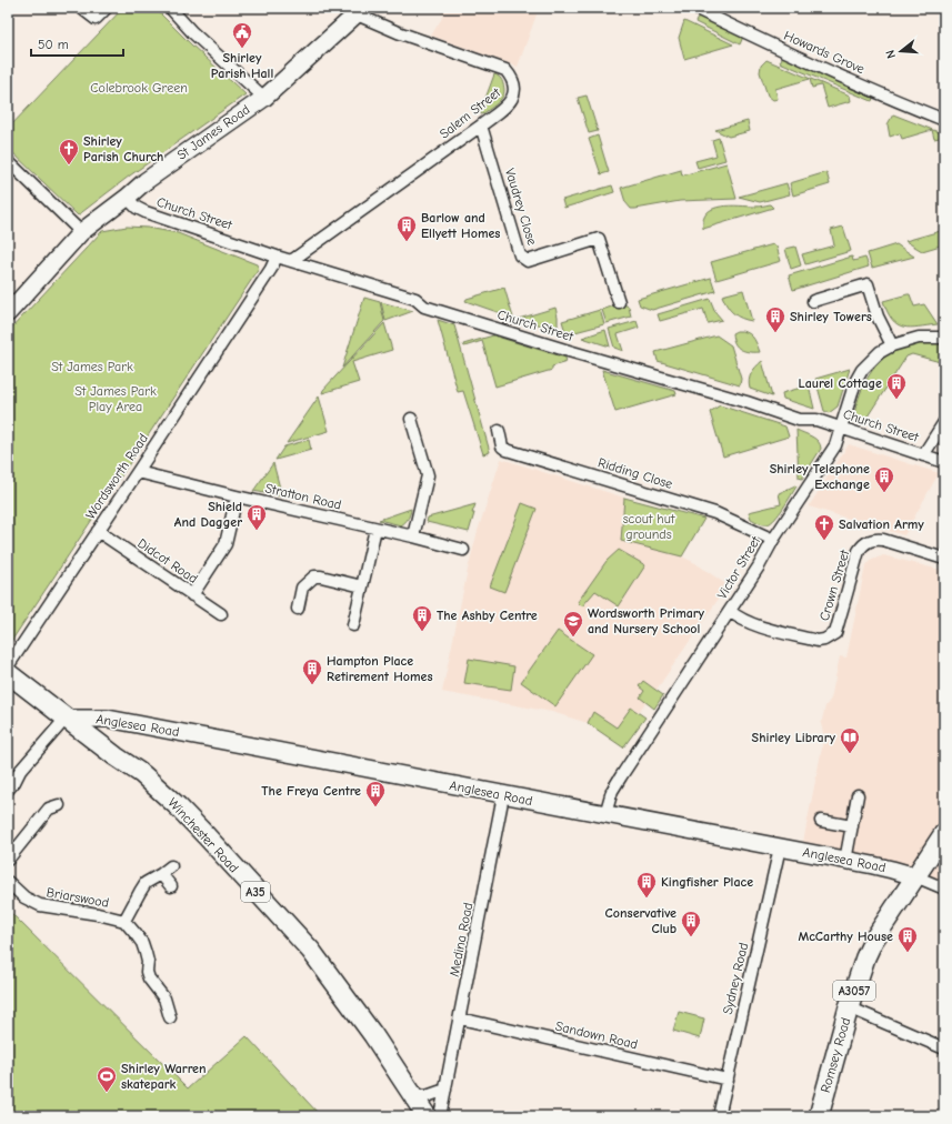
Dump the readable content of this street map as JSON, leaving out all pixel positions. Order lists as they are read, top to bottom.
{
  "streets": {
    "main road": [
      "Winchester Road",
      "A35",
      "A3057",
      "Romsey Road"
    ],
    "street": [
      "Howards Grove",
      "Salem Street",
      "St James Road",
      "Vaudrey Close",
      "Church Street",
      "Ridding Close",
      "Wordsworth Road",
      "Stratton Road",
      "Didcot Road",
      "Victor Street",
      "Crown Street",
      "Anglesea Road",
      "Briarswood",
      "Medina Road",
      "Sydney Road",
      "Sandown Road"
    ]
  },
  "crossings": [
    ["Salem Street", "St James Road"],
    ["Salem Street", "Vaudrey Close"],
    ["Salem Street", "Church Street"],
    ["St James Road", "Church Street"],
    ["Church Street", "Wordsworth Road"],
    ["Church Street", "Victor Street"],
    ["Ridding Close", "Victor Street"],
    ["Wordsworth Road", "Stratton Road"],
    ["Wordsworth Road", "Didcot Road"],
    ["Victor Street", "Crown Street"],
    ["Victor Street", "Anglesea Road"],
    ["Anglesea Road", "Winchester Road"],
    ["Anglesea Road", "Medina Road"],
    ["Anglesea Road", "Sydney Road"],
    ["Anglesea Road", "A3057"],
    ["Anglesea Road", "Romsey Road"],
    ["Medina Road", "Sandown Road"],
    ["Sydney Road", "Sandown Road"],
    ["A3057", "Romsey Road"]
  ],
  "parks": [
    "Colebrook Green",
    "St James Park",
    "St James Park Play Area",
    "scout hut grounds"
  ],
  "places": {
    "public building": ["Shirley Parish Hall"],
    "church": ["Shirley Parish Church", "Salvation Army"],
    "building": [
      "Barlow and Ellyett Homes",
      "Shirley Towers",
      "Laurel Cottage",
      "Shirley Telephone Exchange",
      "Shield And Dagger",
      "The Ashby Centre",
      "Hampton Place Retirement Homes",
      "The Freya Centre",
      "Kingfisher Place",
      "Conservative Club",
      "McCarthy House"
    ],
    "school or university": ["Wordsworth Primary and Nursery School"],
    "library": ["Shirley Library"],
    "sports": ["Shirley Warren skatepark"]
  },
  "scale_bar": "50 m",
  "north": "left"
}
